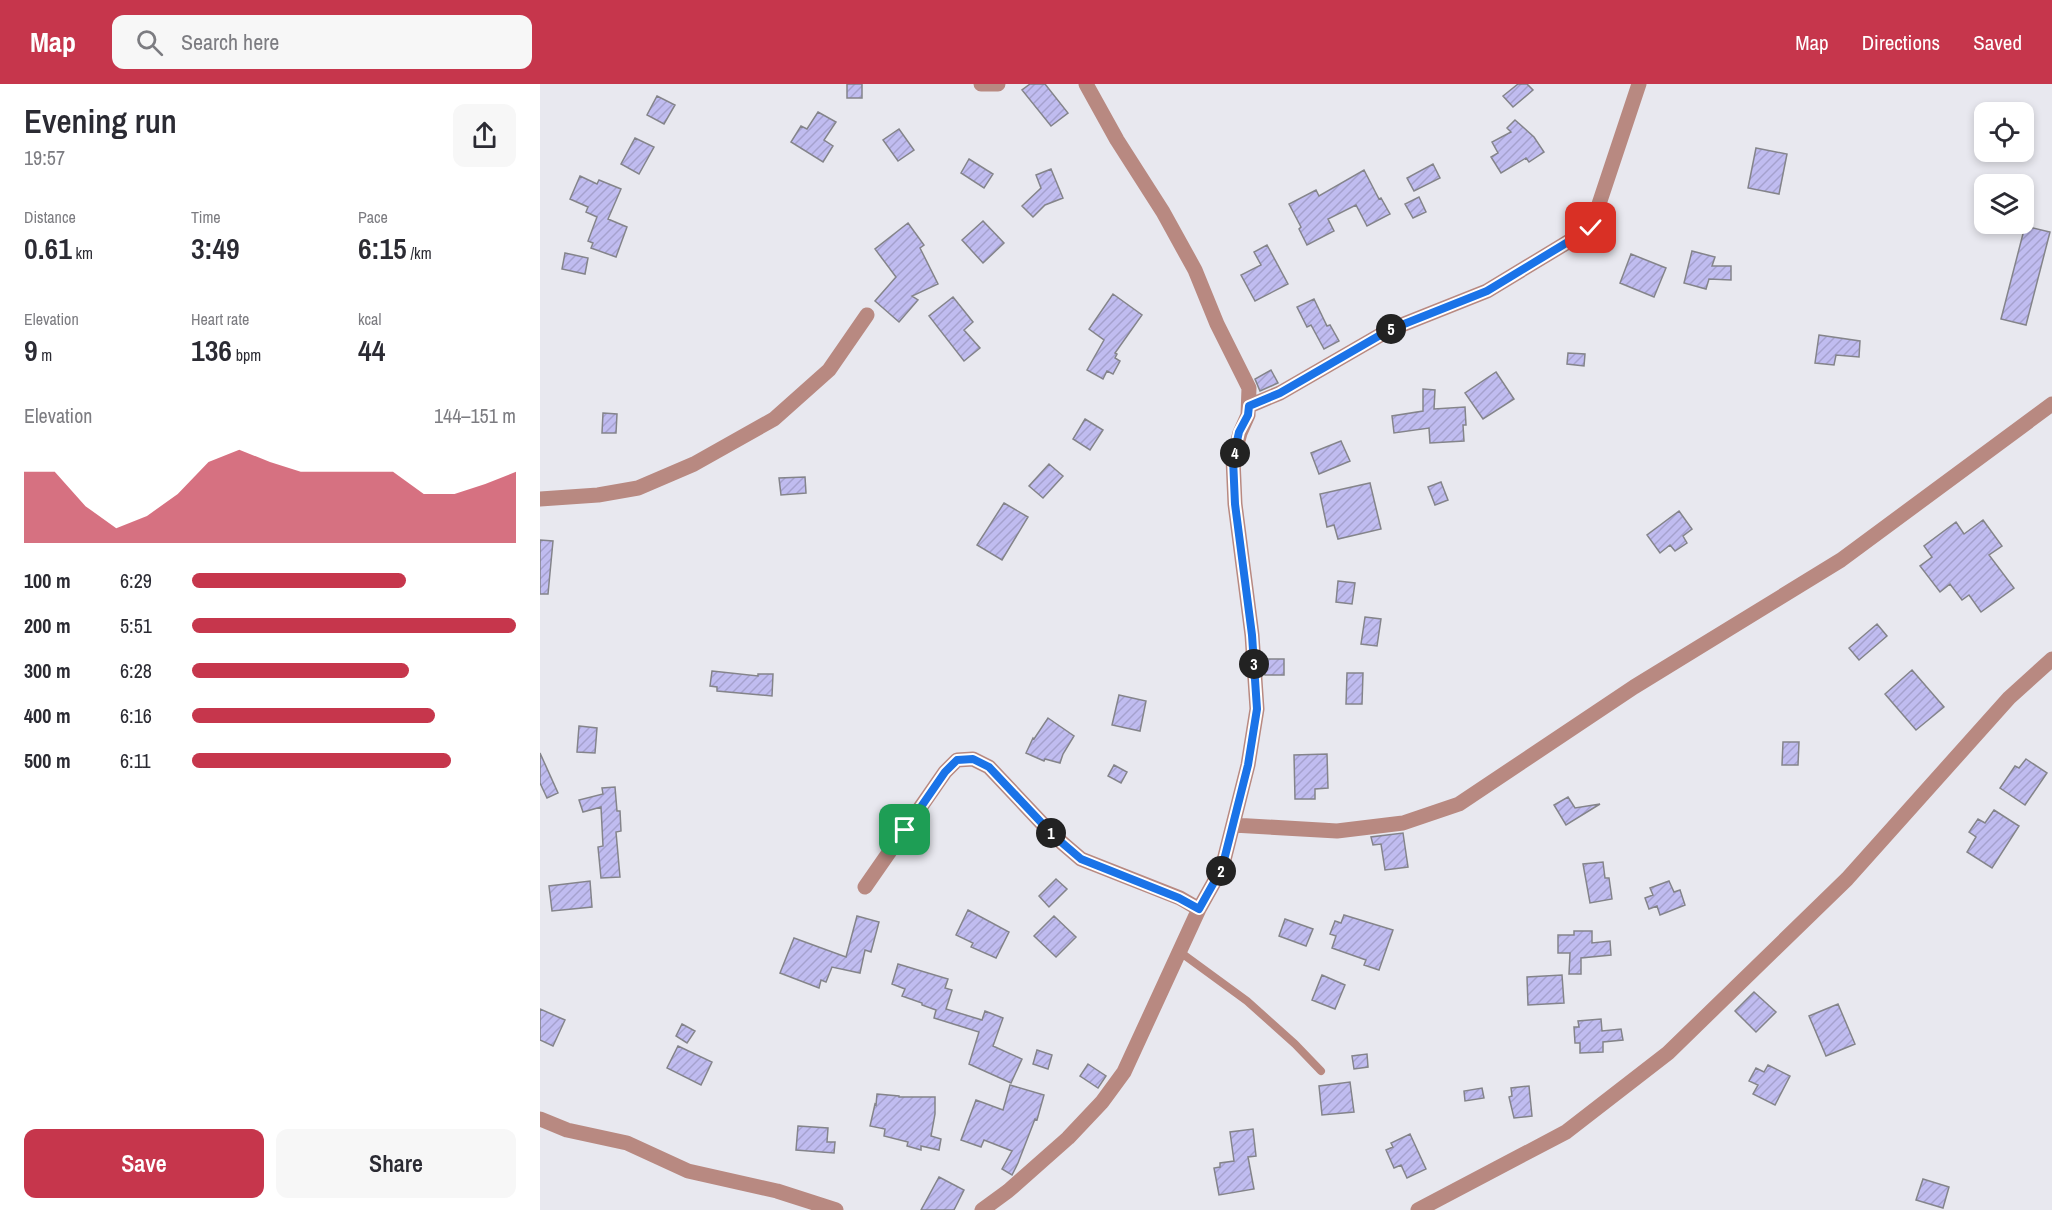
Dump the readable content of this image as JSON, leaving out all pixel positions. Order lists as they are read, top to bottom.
{
  "page": {
    "header": "Map",
    "search": "Search here",
    "nav": ["Map", "Directions", "Saved"],
    "heading": ["Evening run", "19:57"],
    "stats": [
      ["Distance", "0.61 km"],
      ["Time", "3:49"],
      ["Pace", "6:15 /km"],
      ["Elevation", "9 m"],
      ["Heart rate", "136 bpm"],
      ["kcal", "44"]
    ],
    "pins": [
      "5",
      "4",
      "3",
      "1",
      "2"
    ],
    "chart": ["Elevation", "144–151 m"],
    "list": [
      {
        "name": "100 m",
        "note": "6:29"
      },
      {
        "name": "200 m",
        "note": "5:51"
      },
      {
        "name": "300 m",
        "note": "6:28"
      },
      {
        "name": "400 m",
        "note": "6:16"
      },
      {
        "name": "500 m",
        "note": "6:11"
      }
    ],
    "buttons": ["Save", "Share"]
  }
}
